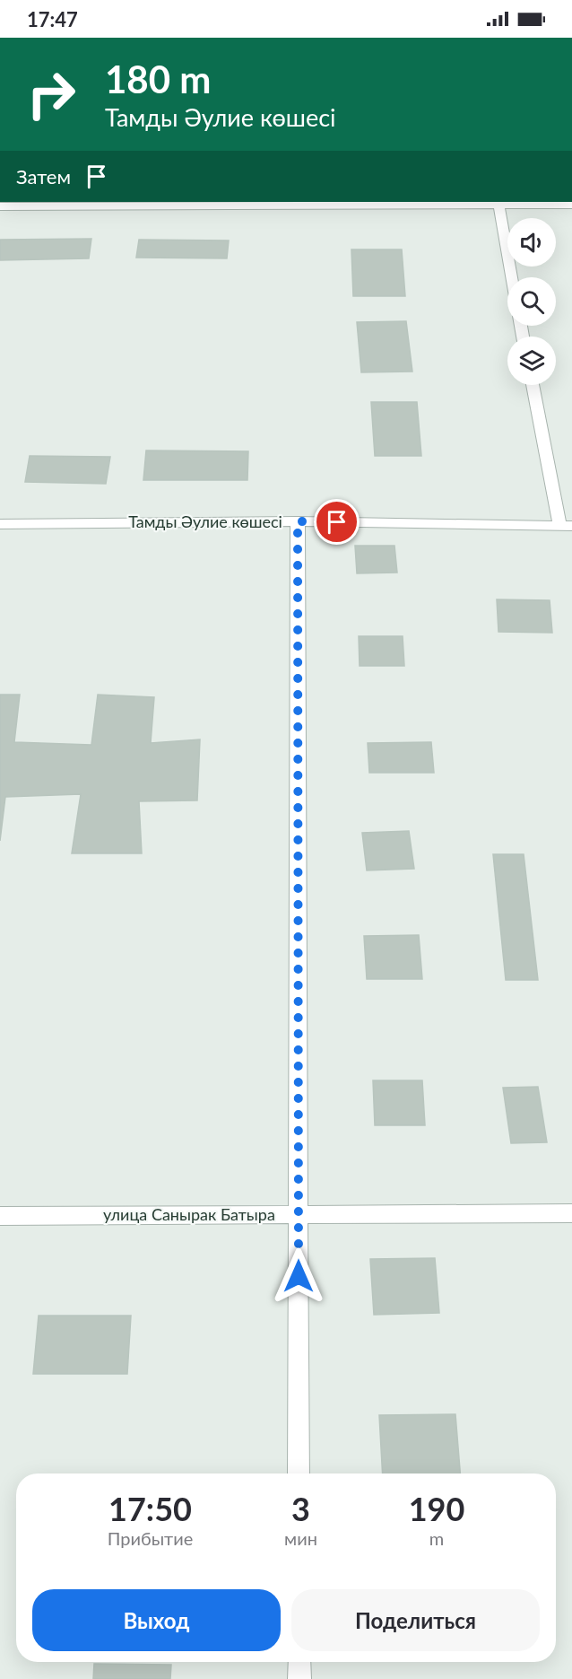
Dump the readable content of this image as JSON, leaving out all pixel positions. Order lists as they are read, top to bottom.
{
  "streets": {
    "street": ["Тамды Әулие көшесі", "улица Санырак Батыра"]
  },
  "page": {
    "status": "17:47",
    "turn": ["180 m", "Тамды Әулие көшесі"],
    "then": "Затем",
    "eta": [
      "17:50",
      "Прибытие",
      "3",
      "мин",
      "190",
      "m"
    ],
    "buttons": ["Выход", "Поделиться"]
  }
}
